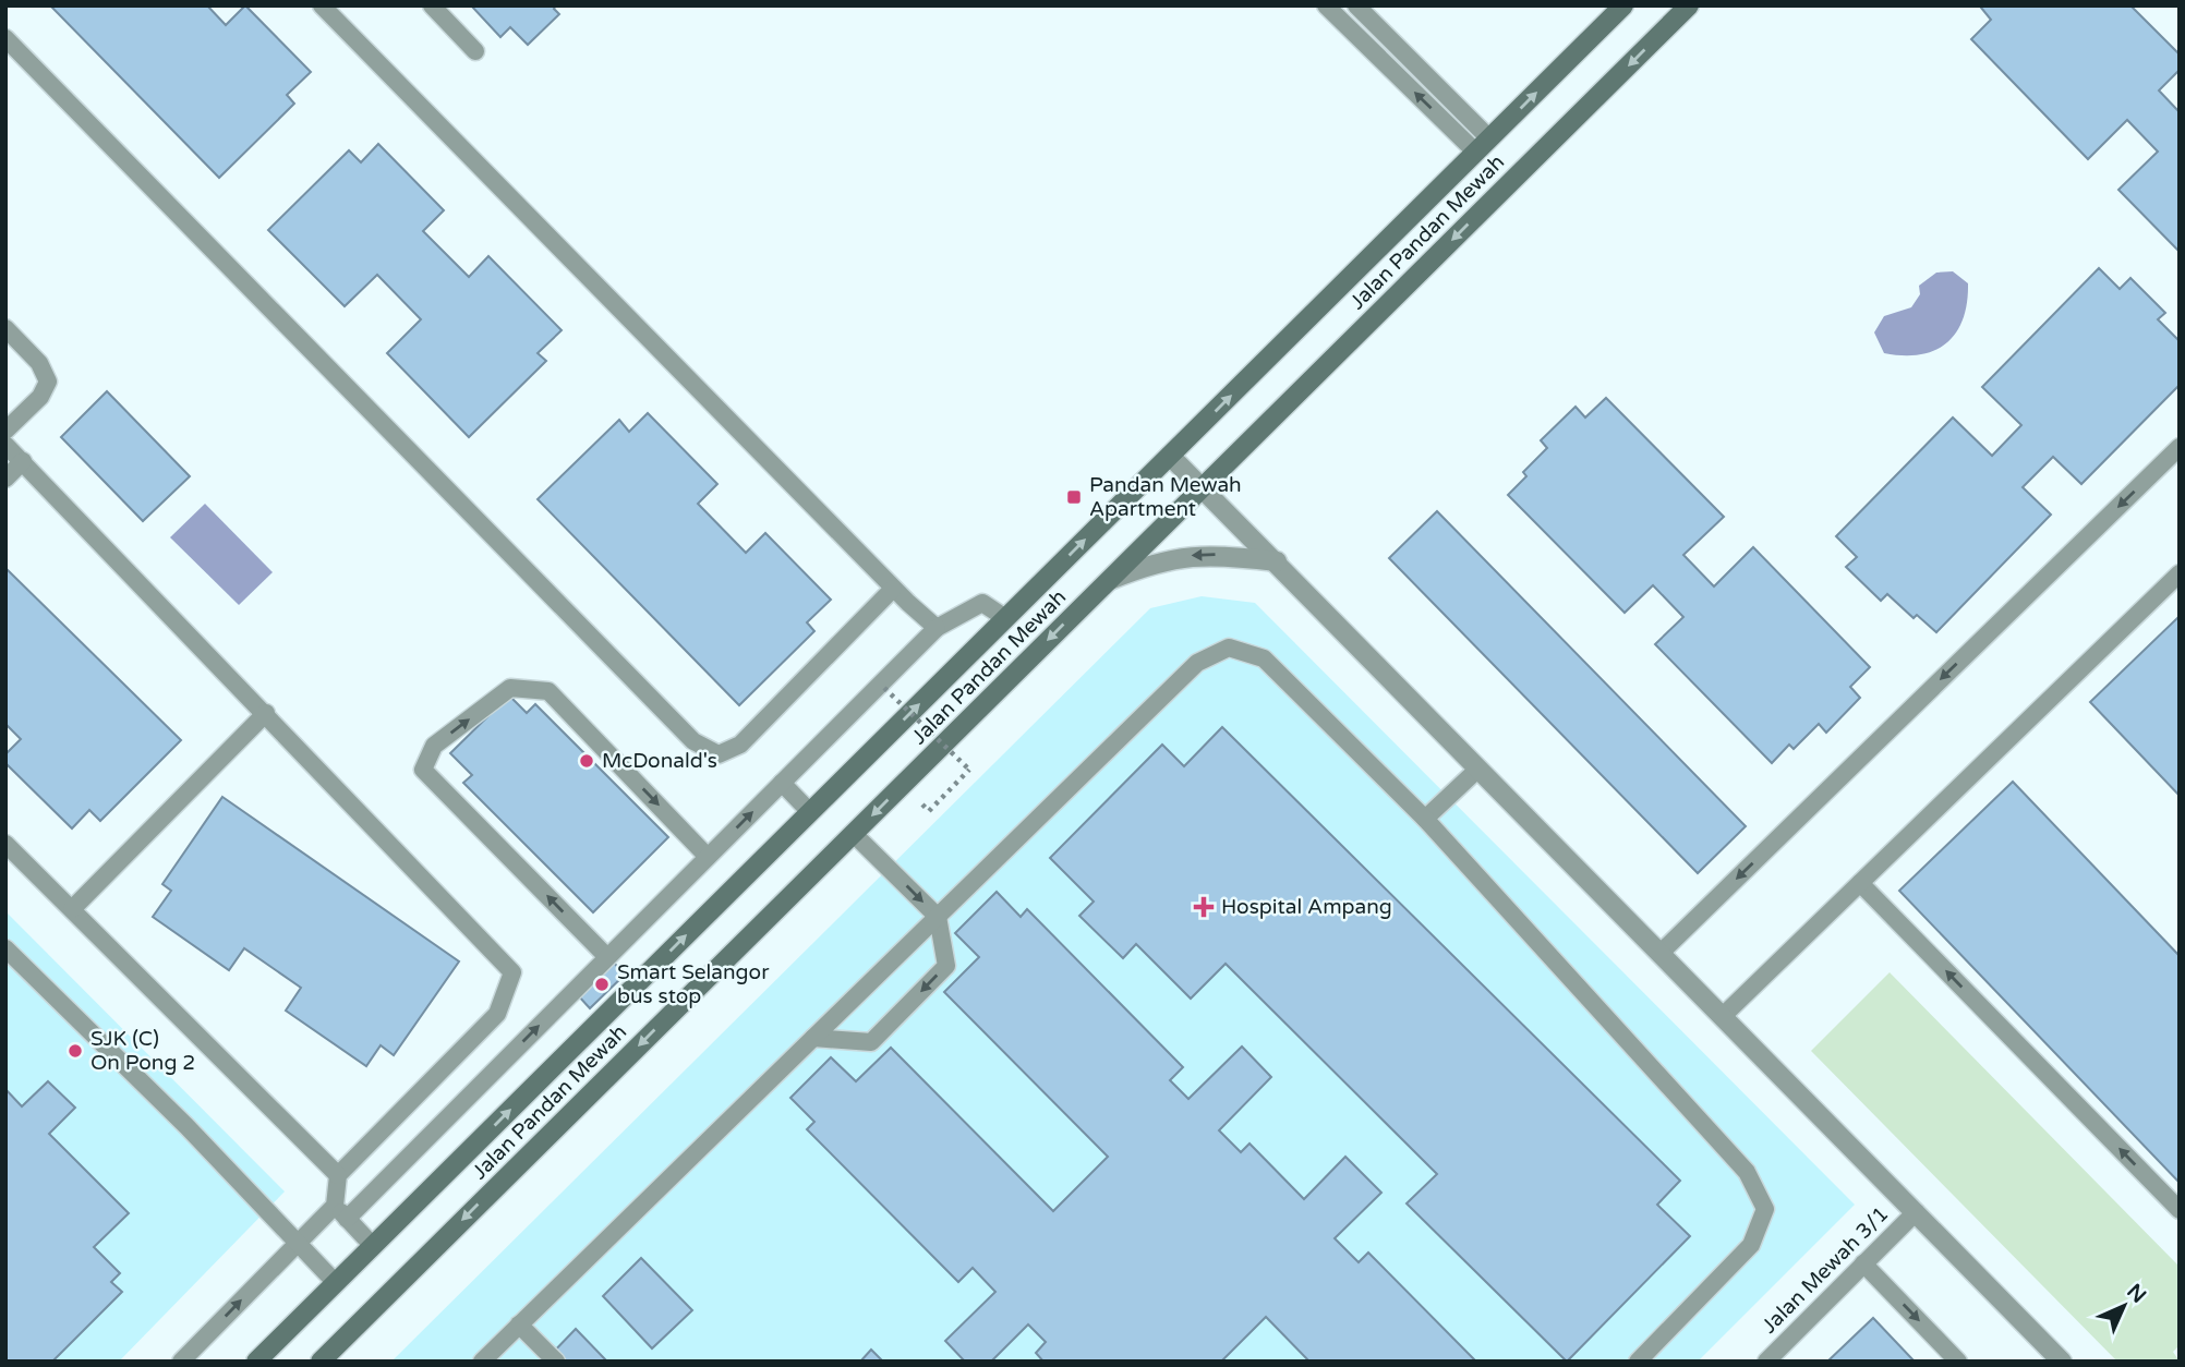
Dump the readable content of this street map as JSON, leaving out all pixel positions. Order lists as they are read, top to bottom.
{
  "streets": {
    "main road": ["Jalan Pandan Mewah"],
    "lane": ["Jalan Mewah 3/1"]
  },
  "places": {
    "transit": ["Pandan Mewah Apartment"],
    "other": ["McDonald's", "Smart Selangor bus stop", "SJK (C) On Pong 2"],
    "health": ["Hospital Ampang"]
  },
  "north": "top right"
}
